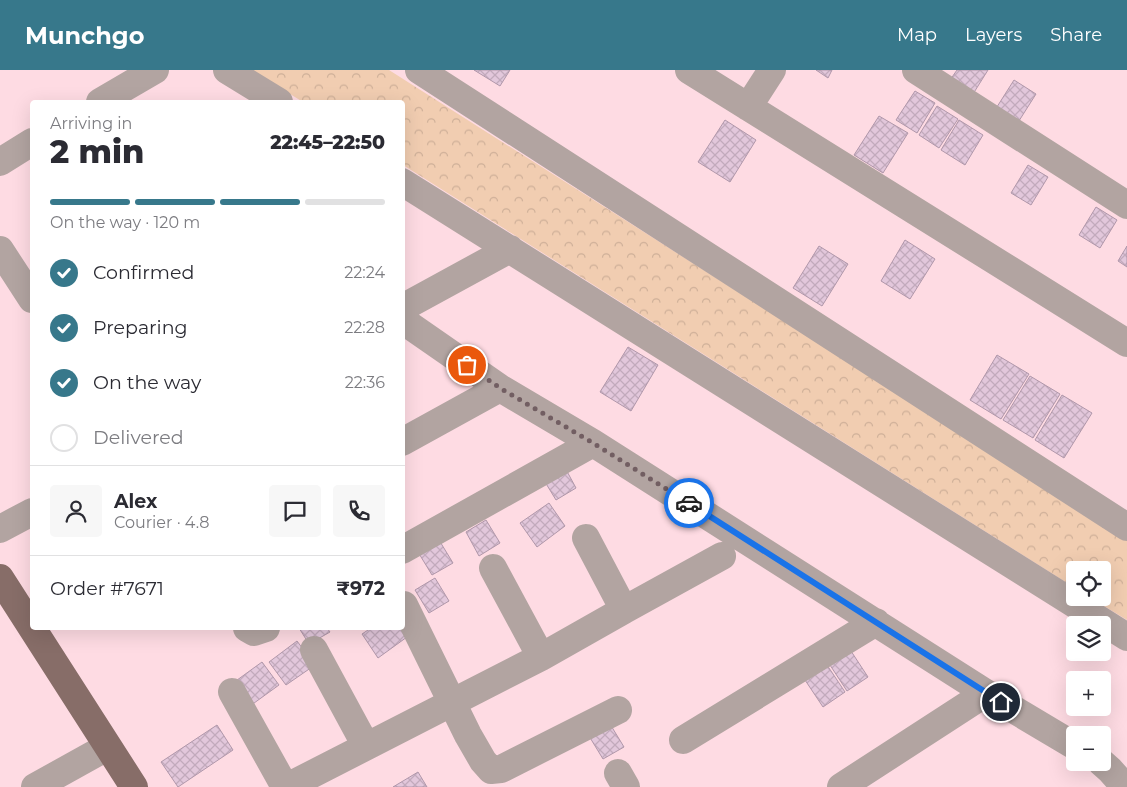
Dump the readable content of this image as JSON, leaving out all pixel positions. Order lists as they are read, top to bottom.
{
  "page": {
    "header": "Munchgo",
    "nav": ["Map", "Layers", "Share"],
    "heading": ["2 min", "Arriving in", "22:45–22:50"],
    "panel": [
      "Alex",
      "Courier · 4.8",
      "Order #7671",
      "₹972"
    ],
    "bar": "On the way · 120 m",
    "list": [
      ["Confirmed", "22:24"],
      ["Preparing", "22:28"],
      ["On the way", "22:36"],
      "Delivered"
    ],
    "map_buttons": ["+", "−"]
  }
}
